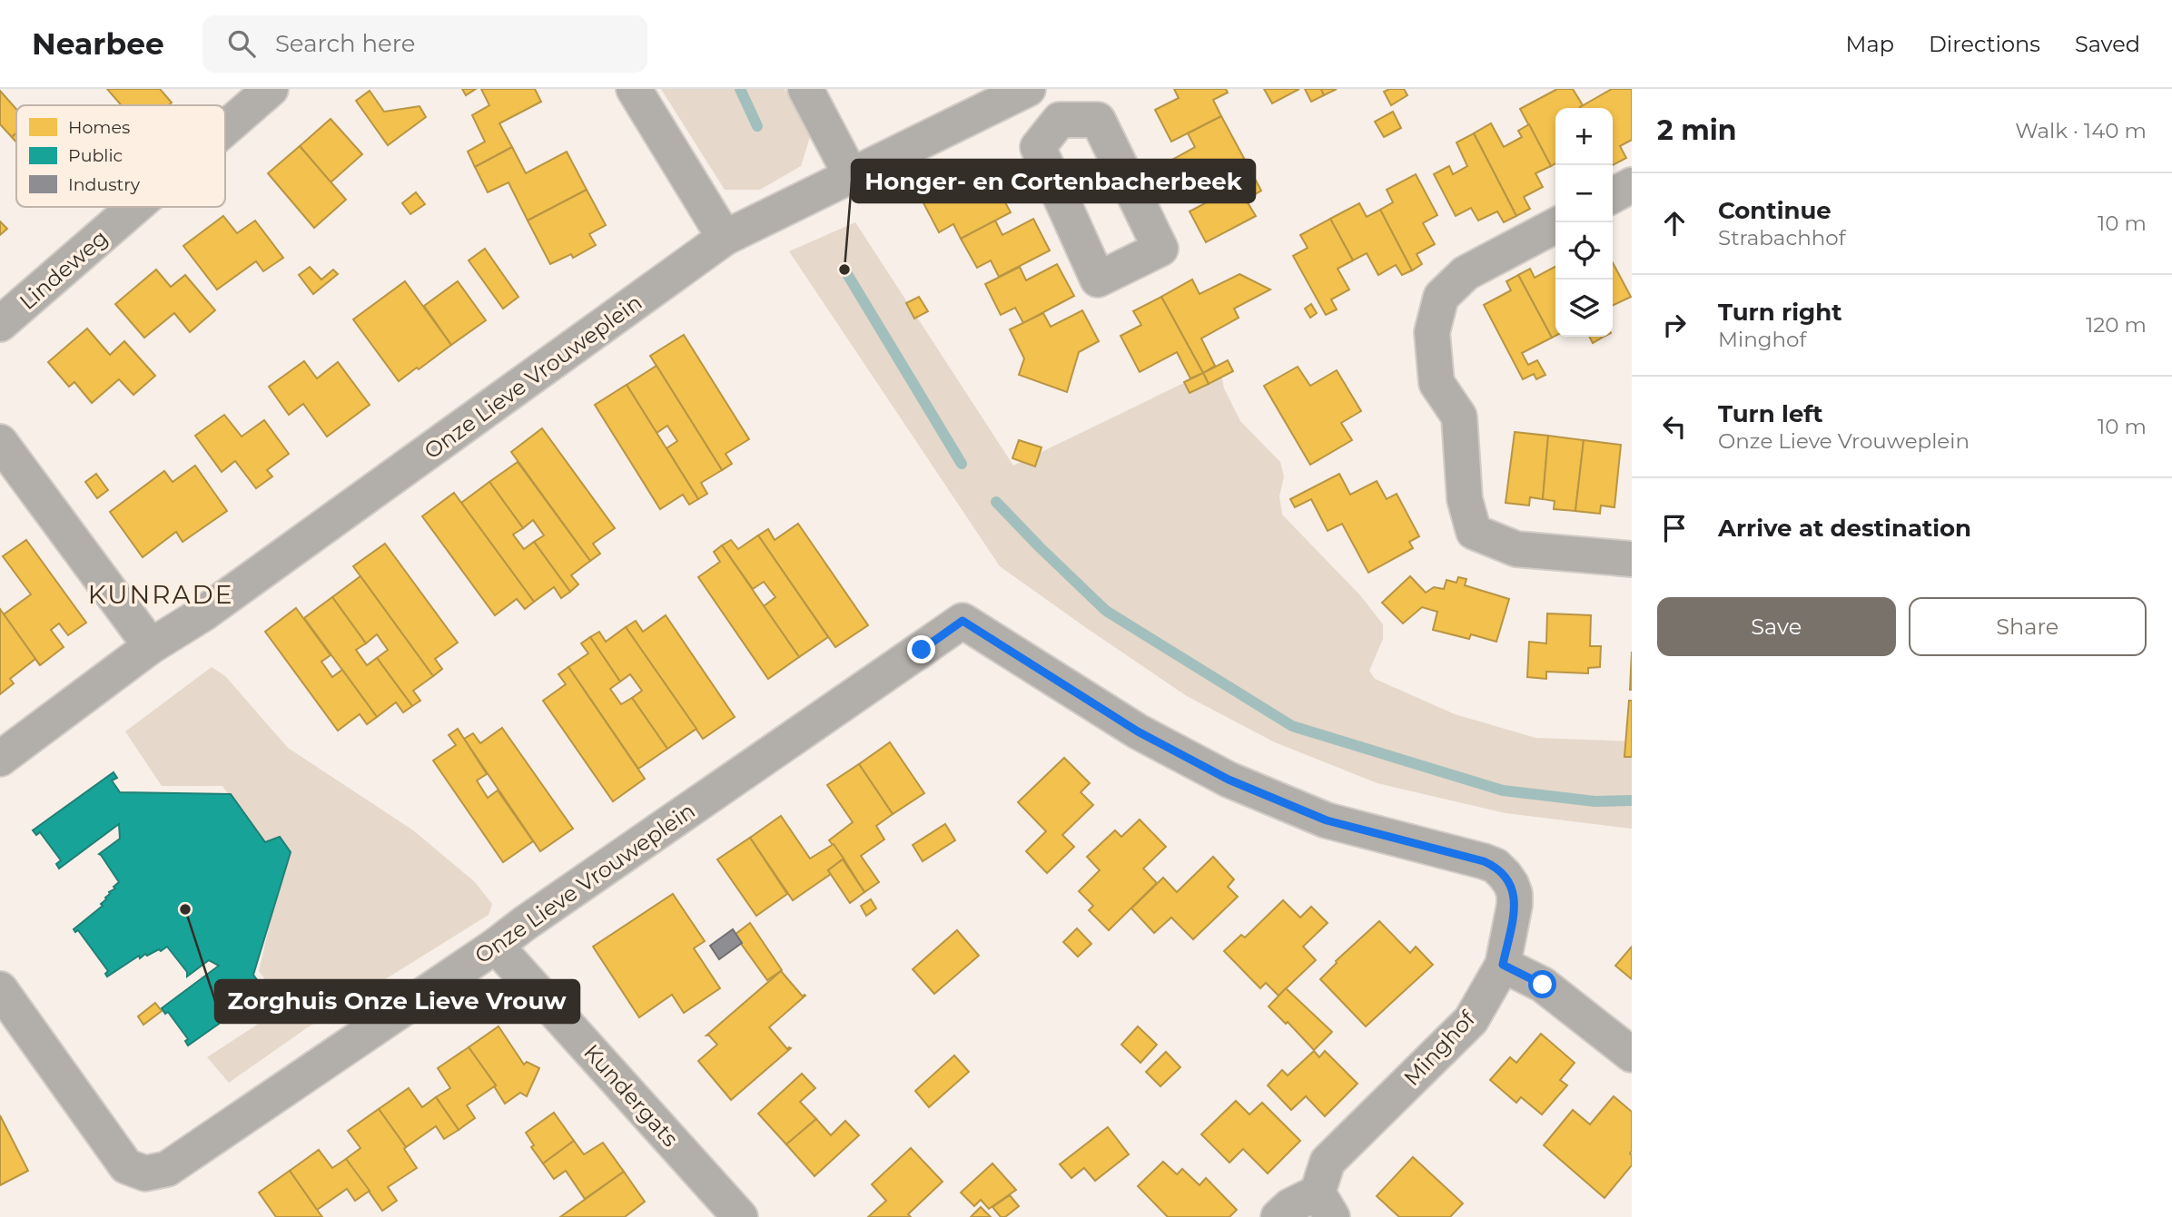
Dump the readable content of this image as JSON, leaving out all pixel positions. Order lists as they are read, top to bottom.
{
  "streets": {
    "street": [
      "Lindeweg",
      "Onze Lieve Vrouweplein",
      "Minghof",
      "Kundergats"
    ]
  },
  "crossings": [
    ["Onze Lieve Vrouweplein", "Minghof"],
    ["Onze Lieve Vrouweplein", "Kundergats"]
  ],
  "districts": ["KUNRADE"],
  "places": ["Honger- en Cortenbacherbeek", "Zorghuis Onze Lieve Vrouw"],
  "legend": ["Homes", "Public", "Industry"],
  "page": {
    "header": "Nearbee",
    "search": "Search here",
    "nav": ["Map", "Directions", "Saved"],
    "heading": ["2 min", "Walk · 140 m"],
    "map_buttons": ["+", "−"],
    "list": [
      ["Continue", "Strabachhof", "10 m"],
      ["Turn right", "Minghof", "120 m"],
      ["Turn left", "Onze Lieve Vrouweplein", "10 m"],
      "Arrive at destination"
    ],
    "buttons": ["Save", "Share"]
  }
}
